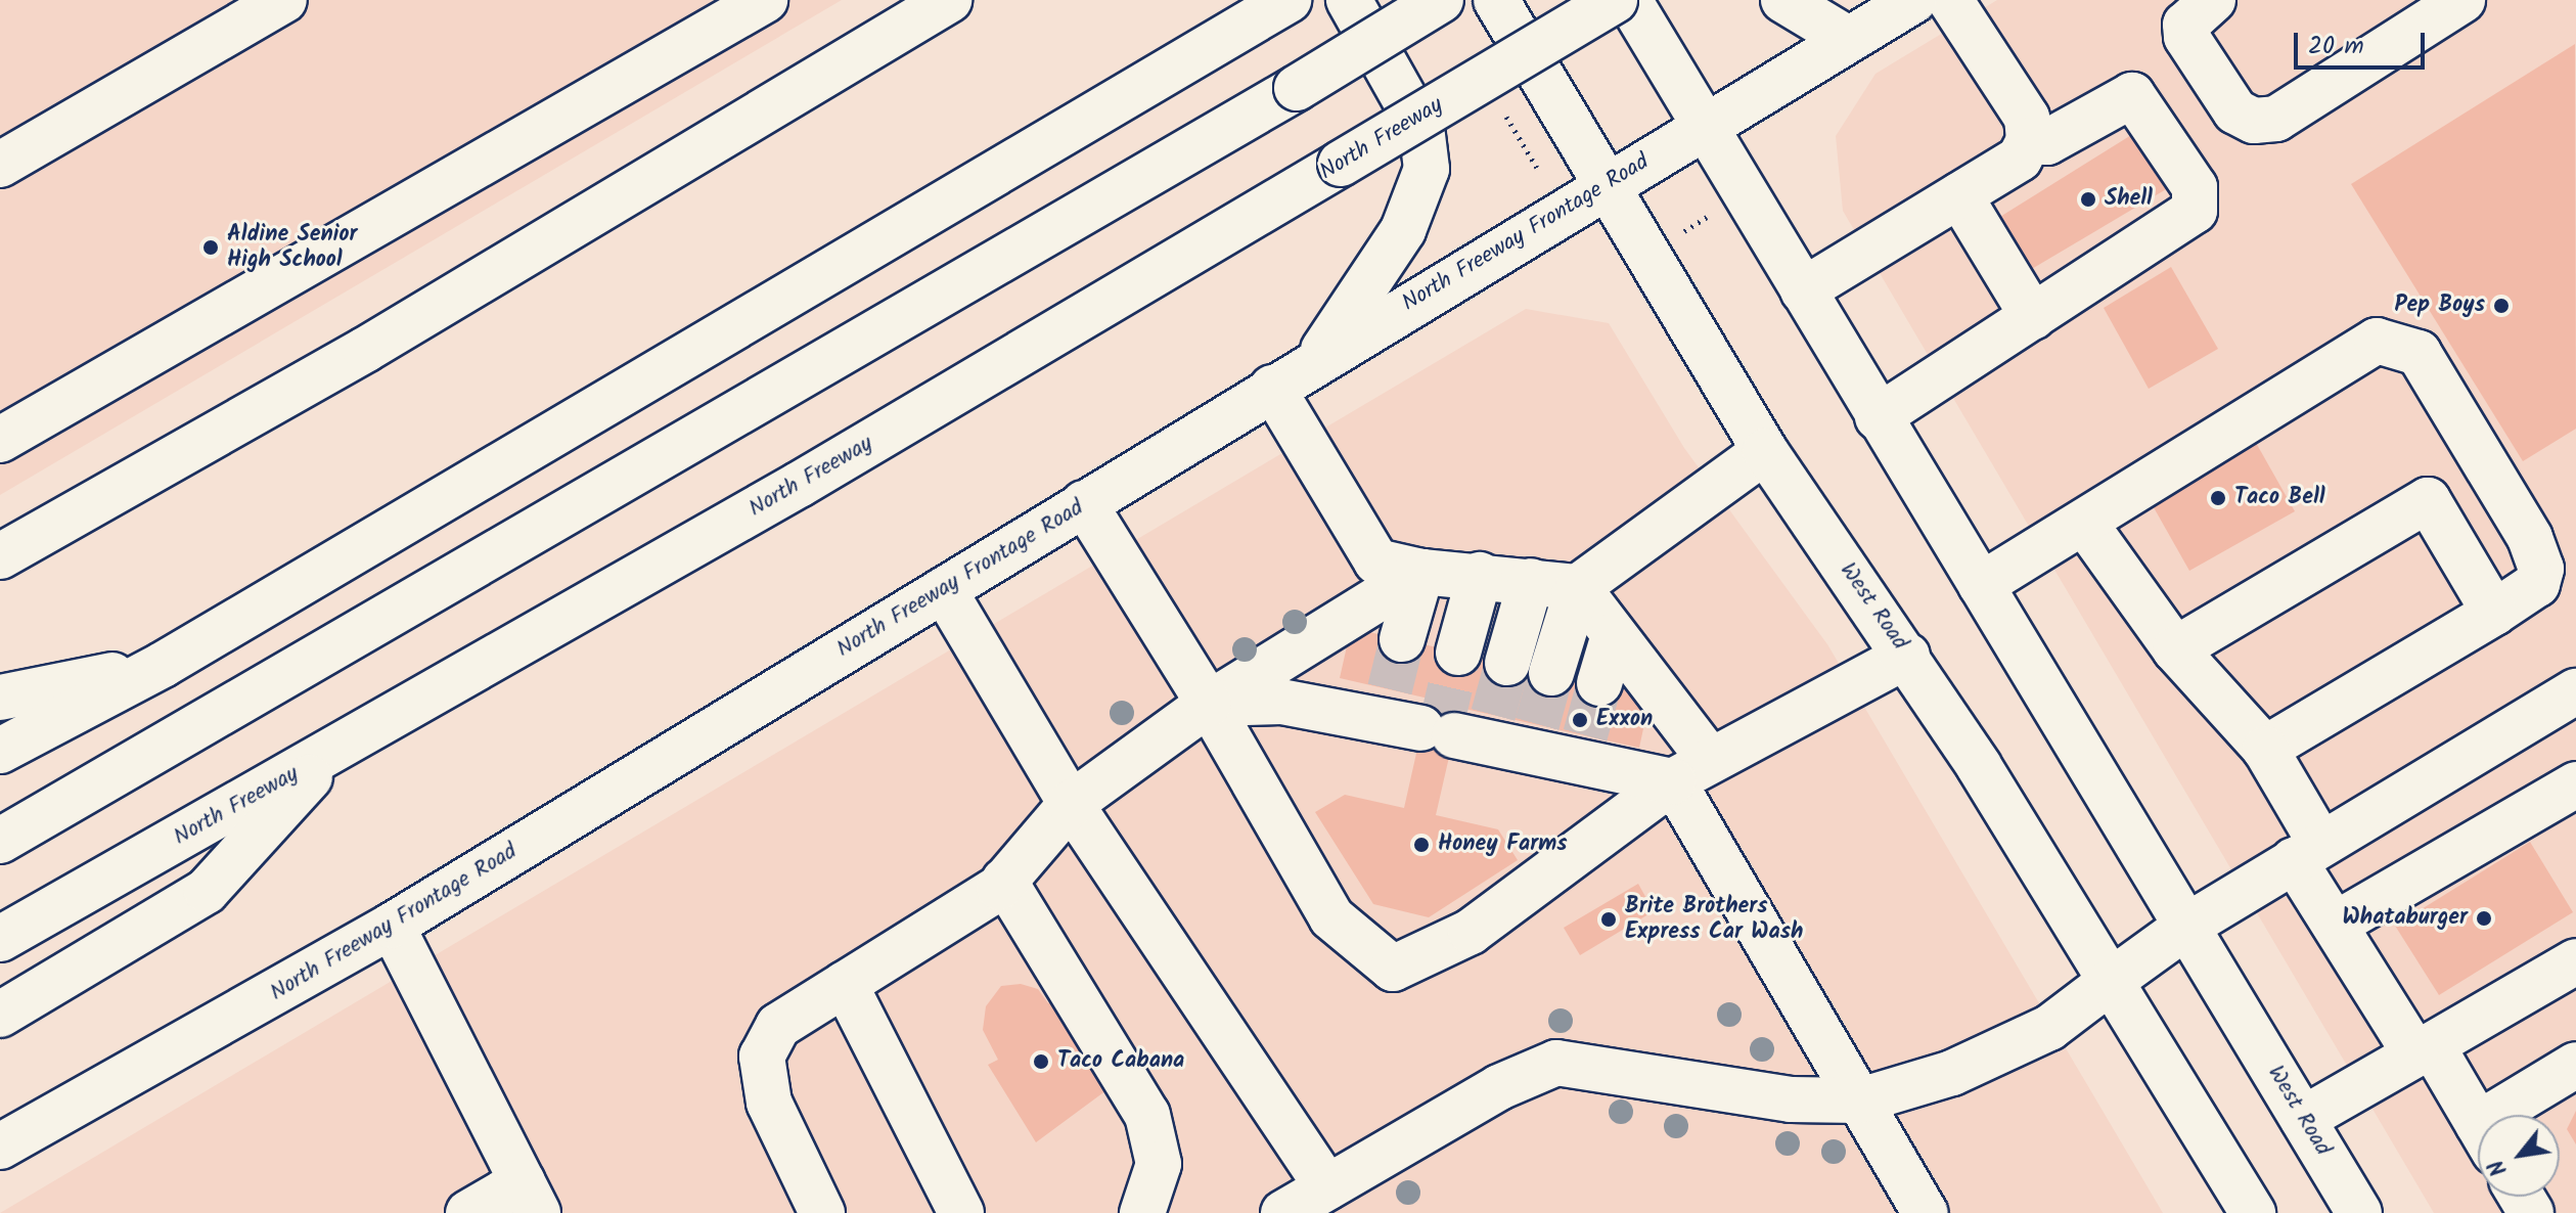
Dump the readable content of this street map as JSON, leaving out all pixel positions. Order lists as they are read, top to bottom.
{
  "streets": {
    "main road": ["North Freeway", "North Freeway Frontage Road", "West Road"]
  },
  "crossings": [
    ["North Freeway Frontage Road", "West Road"]
  ],
  "places": [
    "Shell",
    "Aldine Senior High School",
    "Pep Boys",
    "Taco Bell",
    "Exxon",
    "Honey Farms",
    "Whataburger",
    "Brite Brothers Express Car Wash",
    "Taco Cabana"
  ],
  "scale_bar": "20 m",
  "north": "bottom left"
}
